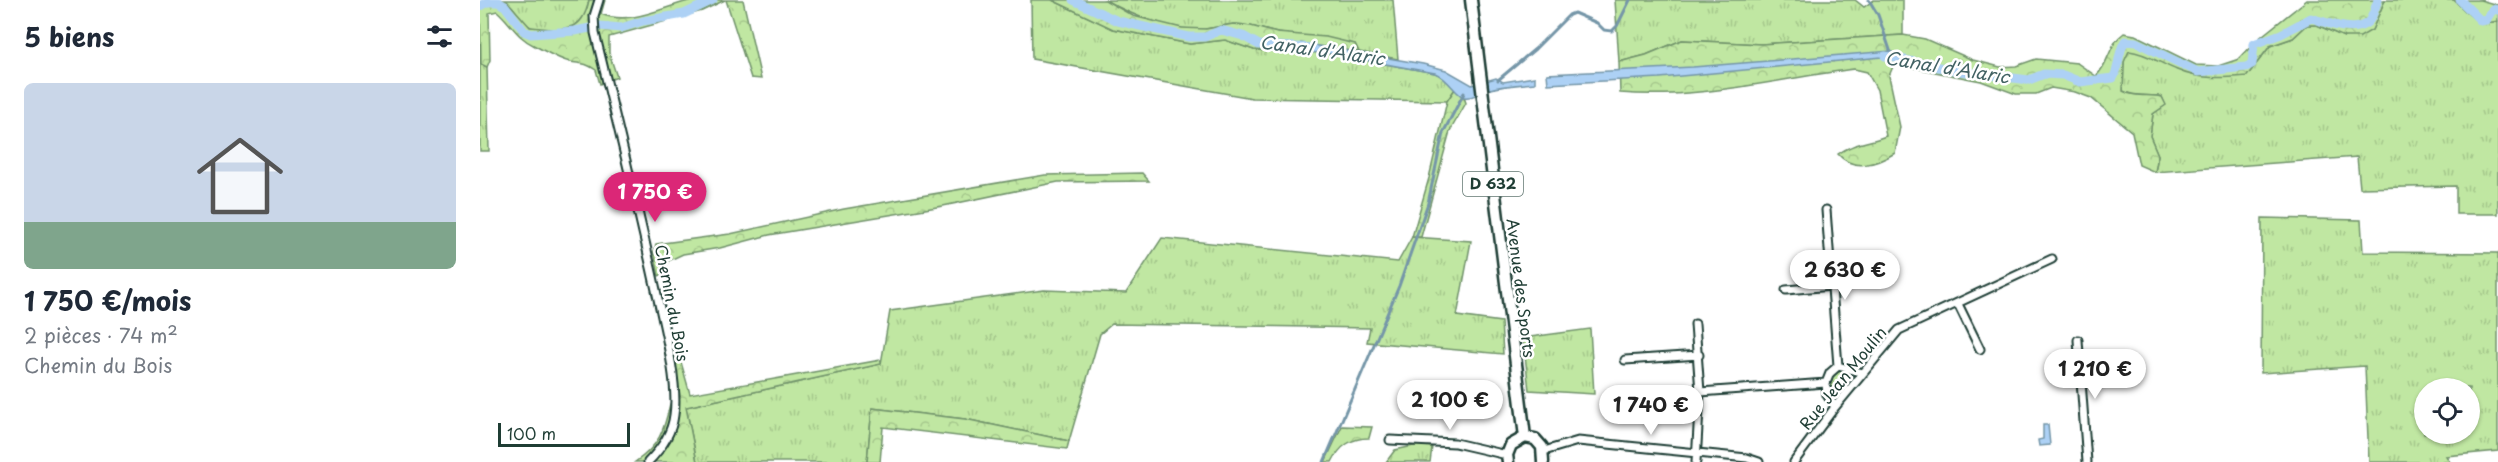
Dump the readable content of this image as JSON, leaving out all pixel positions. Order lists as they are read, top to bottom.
{
  "streets": {
    "main road": ["D 632", "Avenue des Sports"],
    "street": ["Chemin du Bois", "Rue Jean Moulin"]
  },
  "water": ["Canal d'Alaric"],
  "scale_bar": "100 m",
  "page": {
    "heading": "5 biens",
    "list": [
      {
        "name": "1 750 €/mois",
        "note": "2 pièces · 74 m² · Chemin du Bois"
      }
    ],
    "price": [
      "1 750 €",
      "2 630 €",
      "1 210 €",
      "2 100 €",
      "1 740 €"
    ],
    "scale": "100 m"
  }
}
